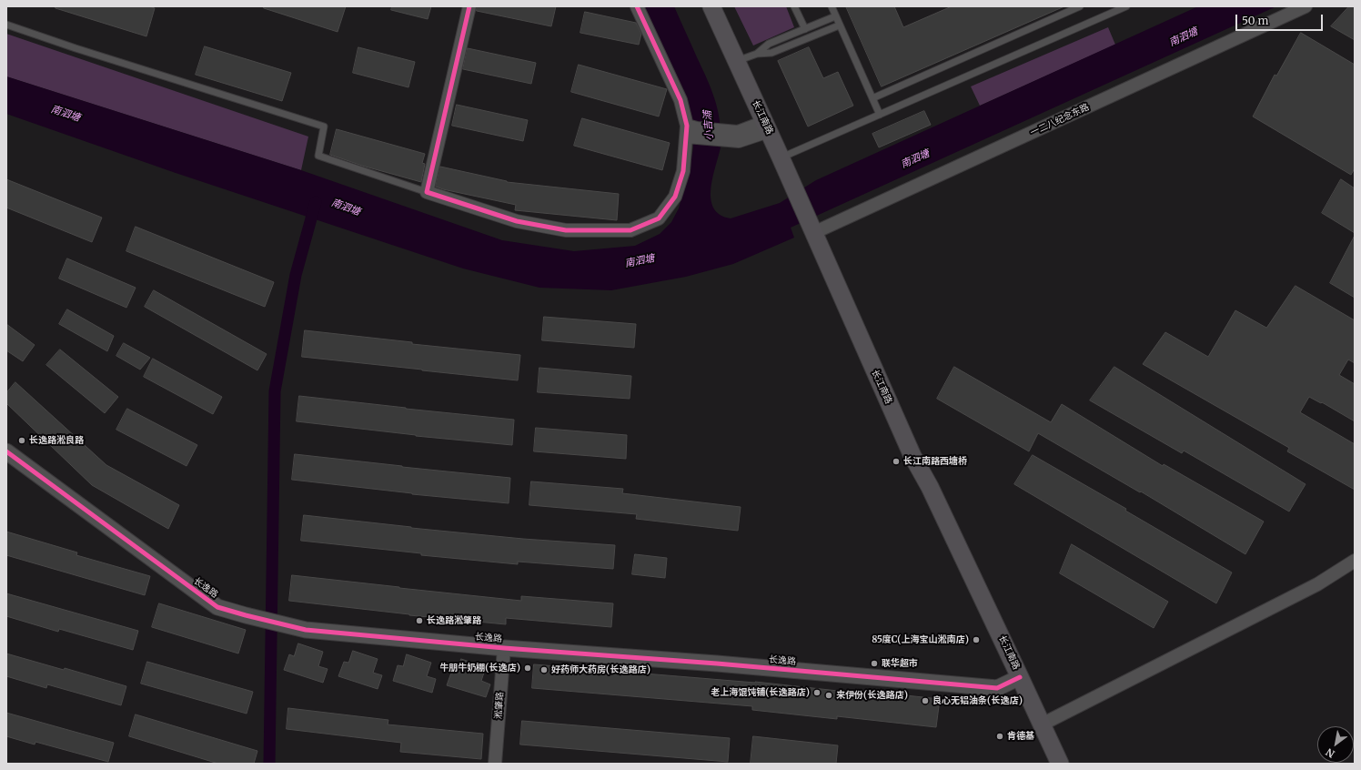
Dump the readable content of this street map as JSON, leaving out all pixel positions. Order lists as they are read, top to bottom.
{
  "streets": {
    "main road": ["长江南路"],
    "street": ["一二八纪念东路", "长逸路", "淞肇路"]
  },
  "crossings": [
    ["长江南路", "一二八纪念东路"],
    ["长江南路", "长逸路"],
    ["长逸路", "淞肇路"]
  ],
  "water": ["南泗塘", "小吉浦"],
  "places": [
    "长逸路淞良路",
    "长江南路西塘桥",
    "长逸路淞肇路",
    "85度C(上海宝山淞南店)",
    "联华超市",
    "牛朋牛奶棚(长逸店)",
    "好药师大药房(长逸路店)",
    "老上海馄饨铺(长逸路店)",
    "来伊份(长逸路店)",
    "良心无铝油条(长逸店)",
    "肯德基"
  ],
  "scale_bar": "50 m",
  "north": "bottom left"
}
